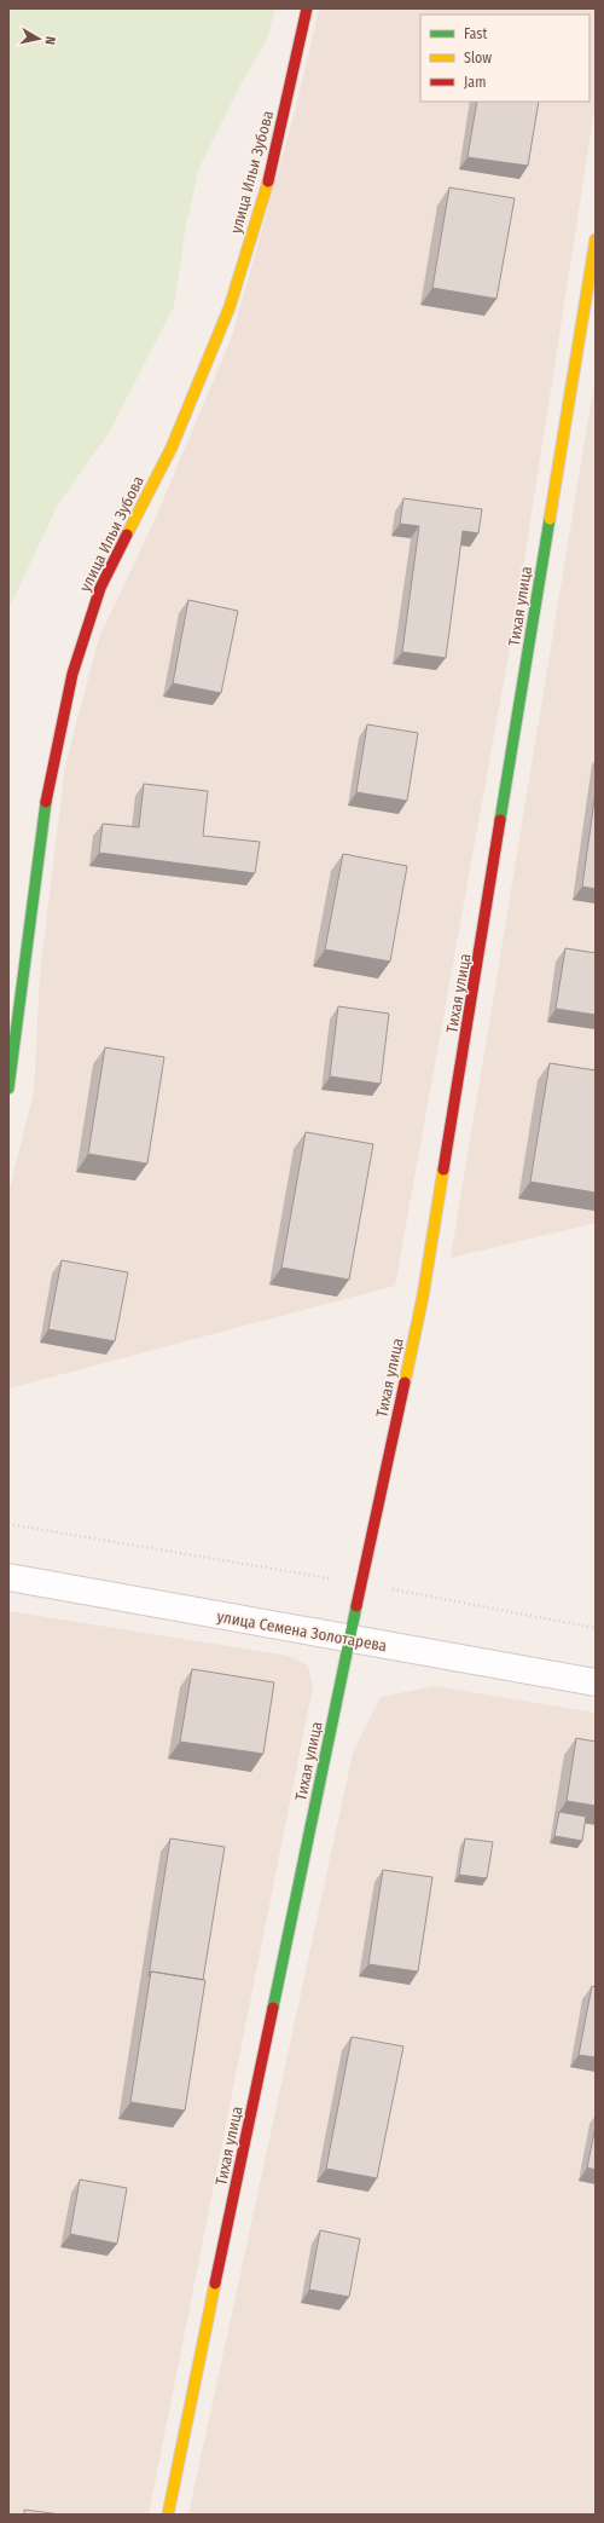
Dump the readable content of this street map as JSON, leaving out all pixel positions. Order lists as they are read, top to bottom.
{
  "streets": {
    "street": ["улица Ильи Зубова", "Тихая улица", "улица Семена Золотарева"]
  },
  "crossings": [
    ["Тихая улица", "улица Семена Золотарева"]
  ],
  "legend": ["Fast", "Slow", "Jam"],
  "north": "right"
}
